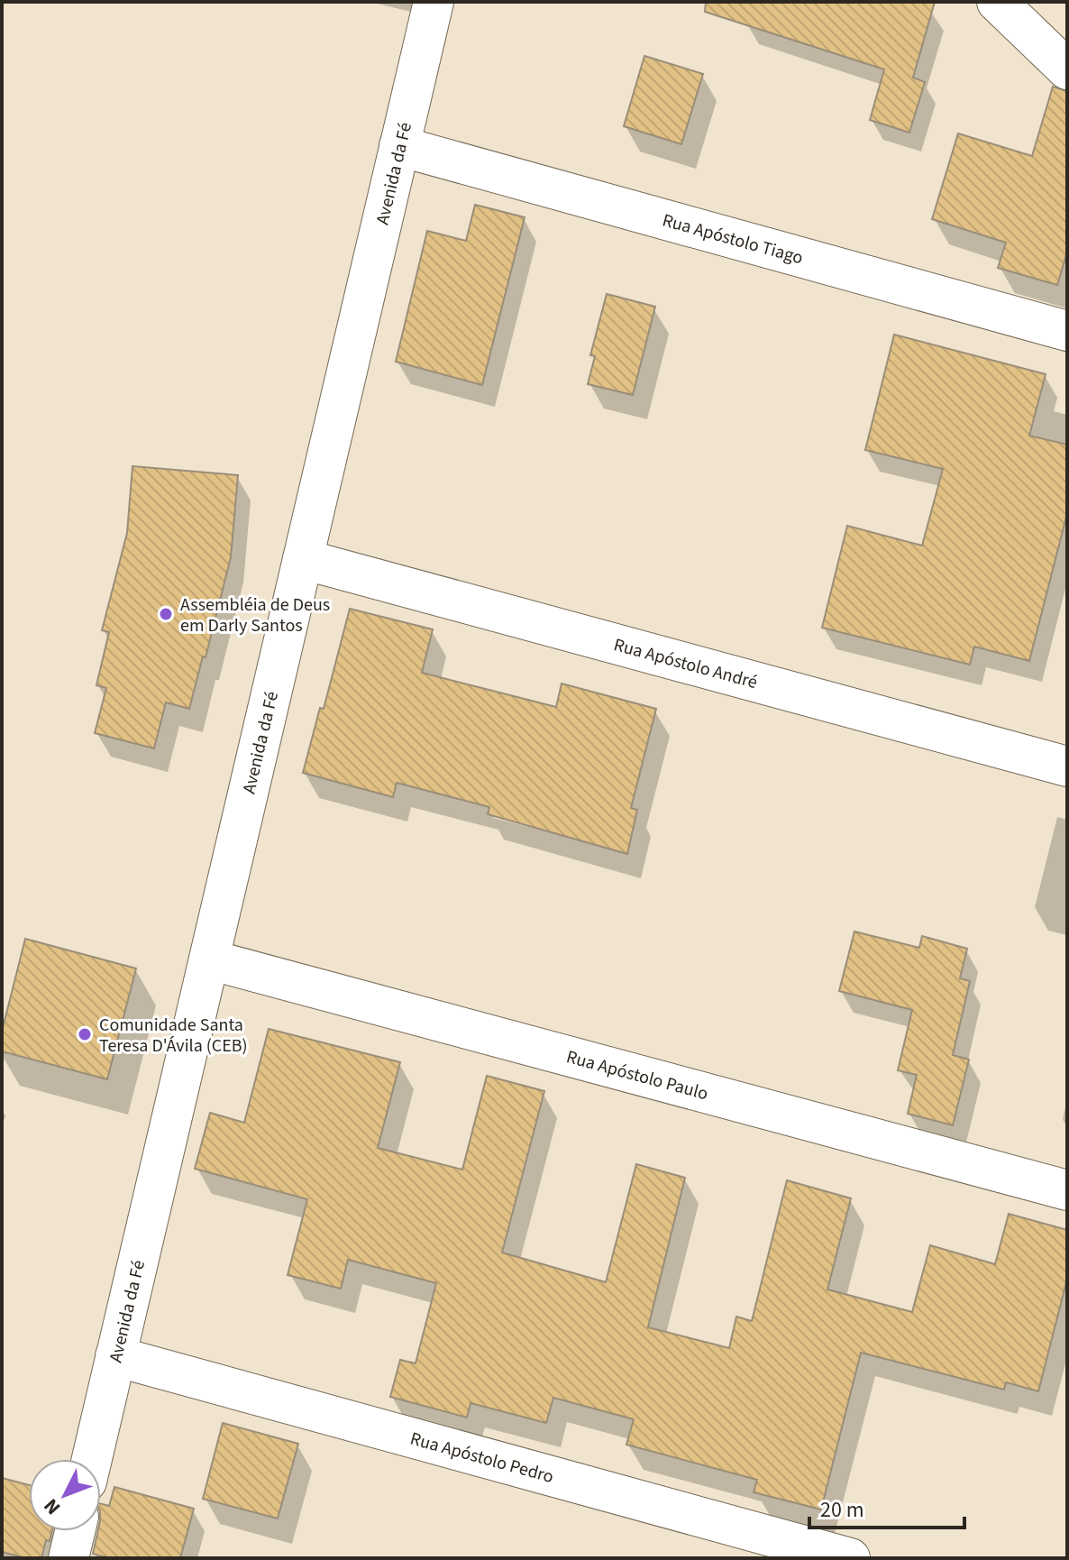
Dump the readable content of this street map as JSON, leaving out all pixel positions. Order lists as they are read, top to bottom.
{
  "streets": {
    "street": [
      "Avenida da Fé",
      "Rua Apóstolo Tiago",
      "Rua Apóstolo André",
      "Rua Apóstolo Paulo",
      "Rua Apóstolo Pedro"
    ]
  },
  "crossings": [
    ["Avenida da Fé", "Rua Apóstolo Tiago"],
    ["Avenida da Fé", "Rua Apóstolo André"],
    ["Avenida da Fé", "Rua Apóstolo Paulo"],
    ["Avenida da Fé", "Rua Apóstolo Pedro"]
  ],
  "places": ["Assembléia de Deus em Darly Santos", "Comunidade Santa Teresa D'Ávila (CEB)"],
  "scale_bar": "20 m",
  "north": "bottom left"
}
